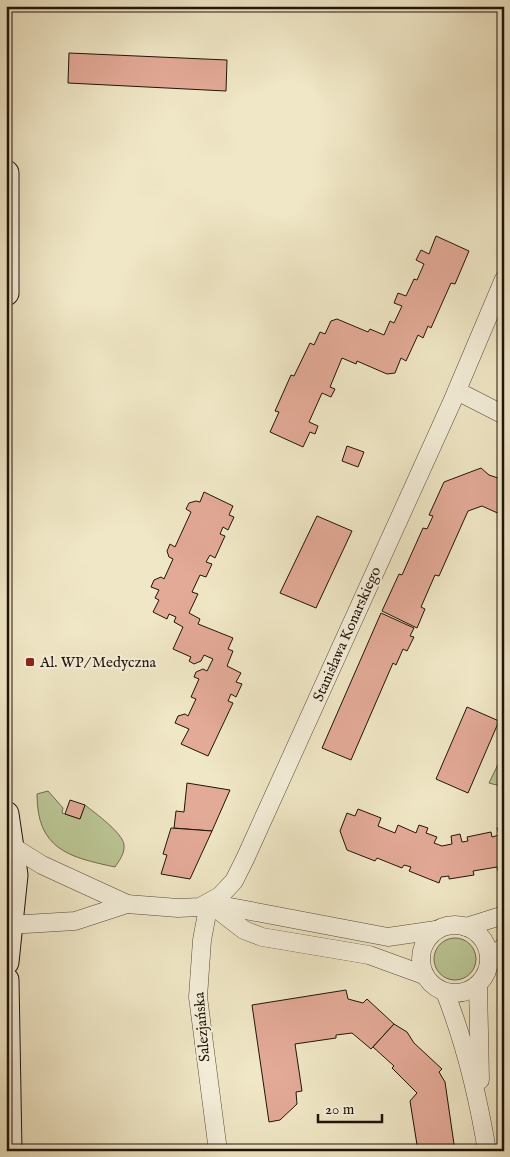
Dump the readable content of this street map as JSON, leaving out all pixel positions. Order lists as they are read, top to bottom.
{
  "streets": {
    "street": ["Stanisława Konarskiego", "Salezjańska"]
  },
  "crossings": [
    ["Stanisława Konarskiego", "Salezjańska"]
  ],
  "places": {
    "transit": ["Al. WP/ Medyczna"]
  },
  "scale_bar": "20 m"
}
